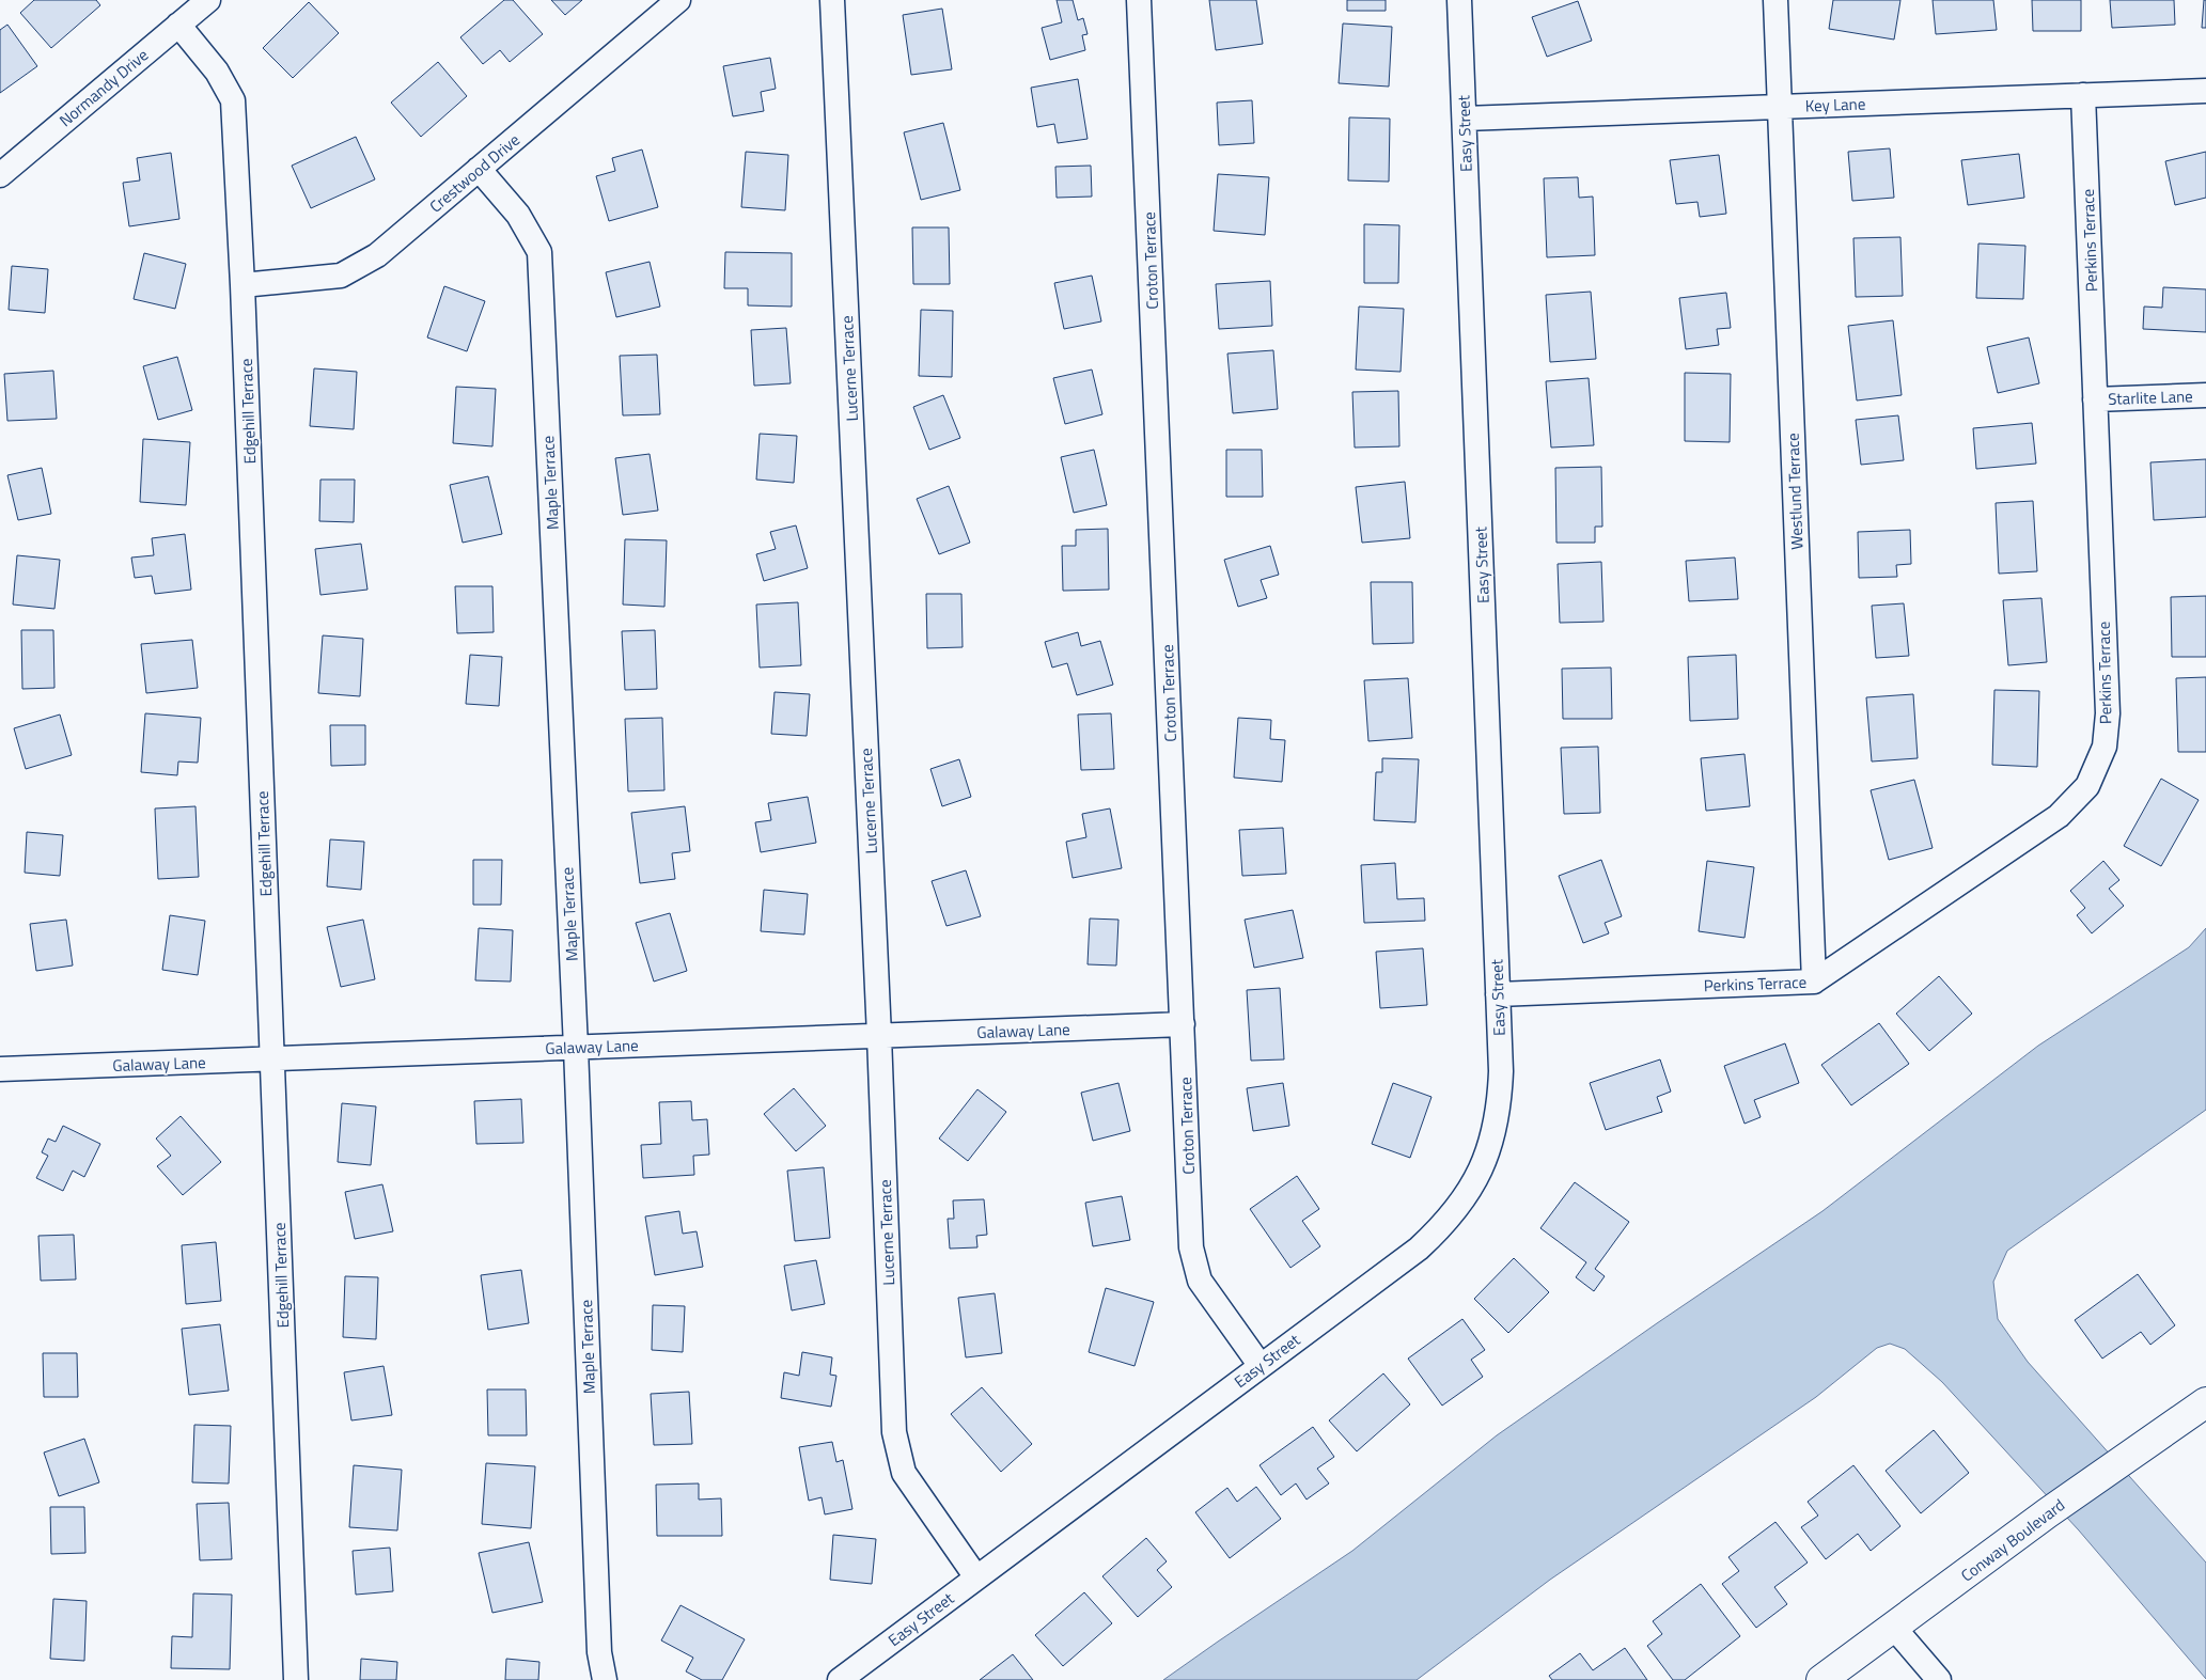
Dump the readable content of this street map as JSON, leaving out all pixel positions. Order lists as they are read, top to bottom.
{
  "streets": {
    "street": [
      "Normandy Drive",
      "Key Lane",
      "Easy Street",
      "Crestwood Drive",
      "Perkins Terrace",
      "Croton Terrace",
      "Lucerne Terrace",
      "Starlite Lane",
      "Edgehill Terrace",
      "Maple Terrace",
      "Westlund Terrace",
      "Galaway Lane",
      "Conway Boulevard"
    ]
  },
  "crossings": [
    ["Normandy Drive", "Edgehill Terrace"],
    ["Key Lane", "Easy Street"],
    ["Key Lane", "Perkins Terrace"],
    ["Key Lane", "Westlund Terrace"],
    ["Easy Street", "Perkins Terrace"],
    ["Easy Street", "Croton Terrace"],
    ["Easy Street", "Lucerne Terrace"],
    ["Crestwood Drive", "Edgehill Terrace"],
    ["Crestwood Drive", "Maple Terrace"],
    ["Perkins Terrace", "Starlite Lane"],
    ["Perkins Terrace", "Westlund Terrace"],
    ["Croton Terrace", "Galaway Lane"],
    ["Lucerne Terrace", "Galaway Lane"],
    ["Edgehill Terrace", "Galaway Lane"],
    ["Maple Terrace", "Galaway Lane"]
  ]
}
